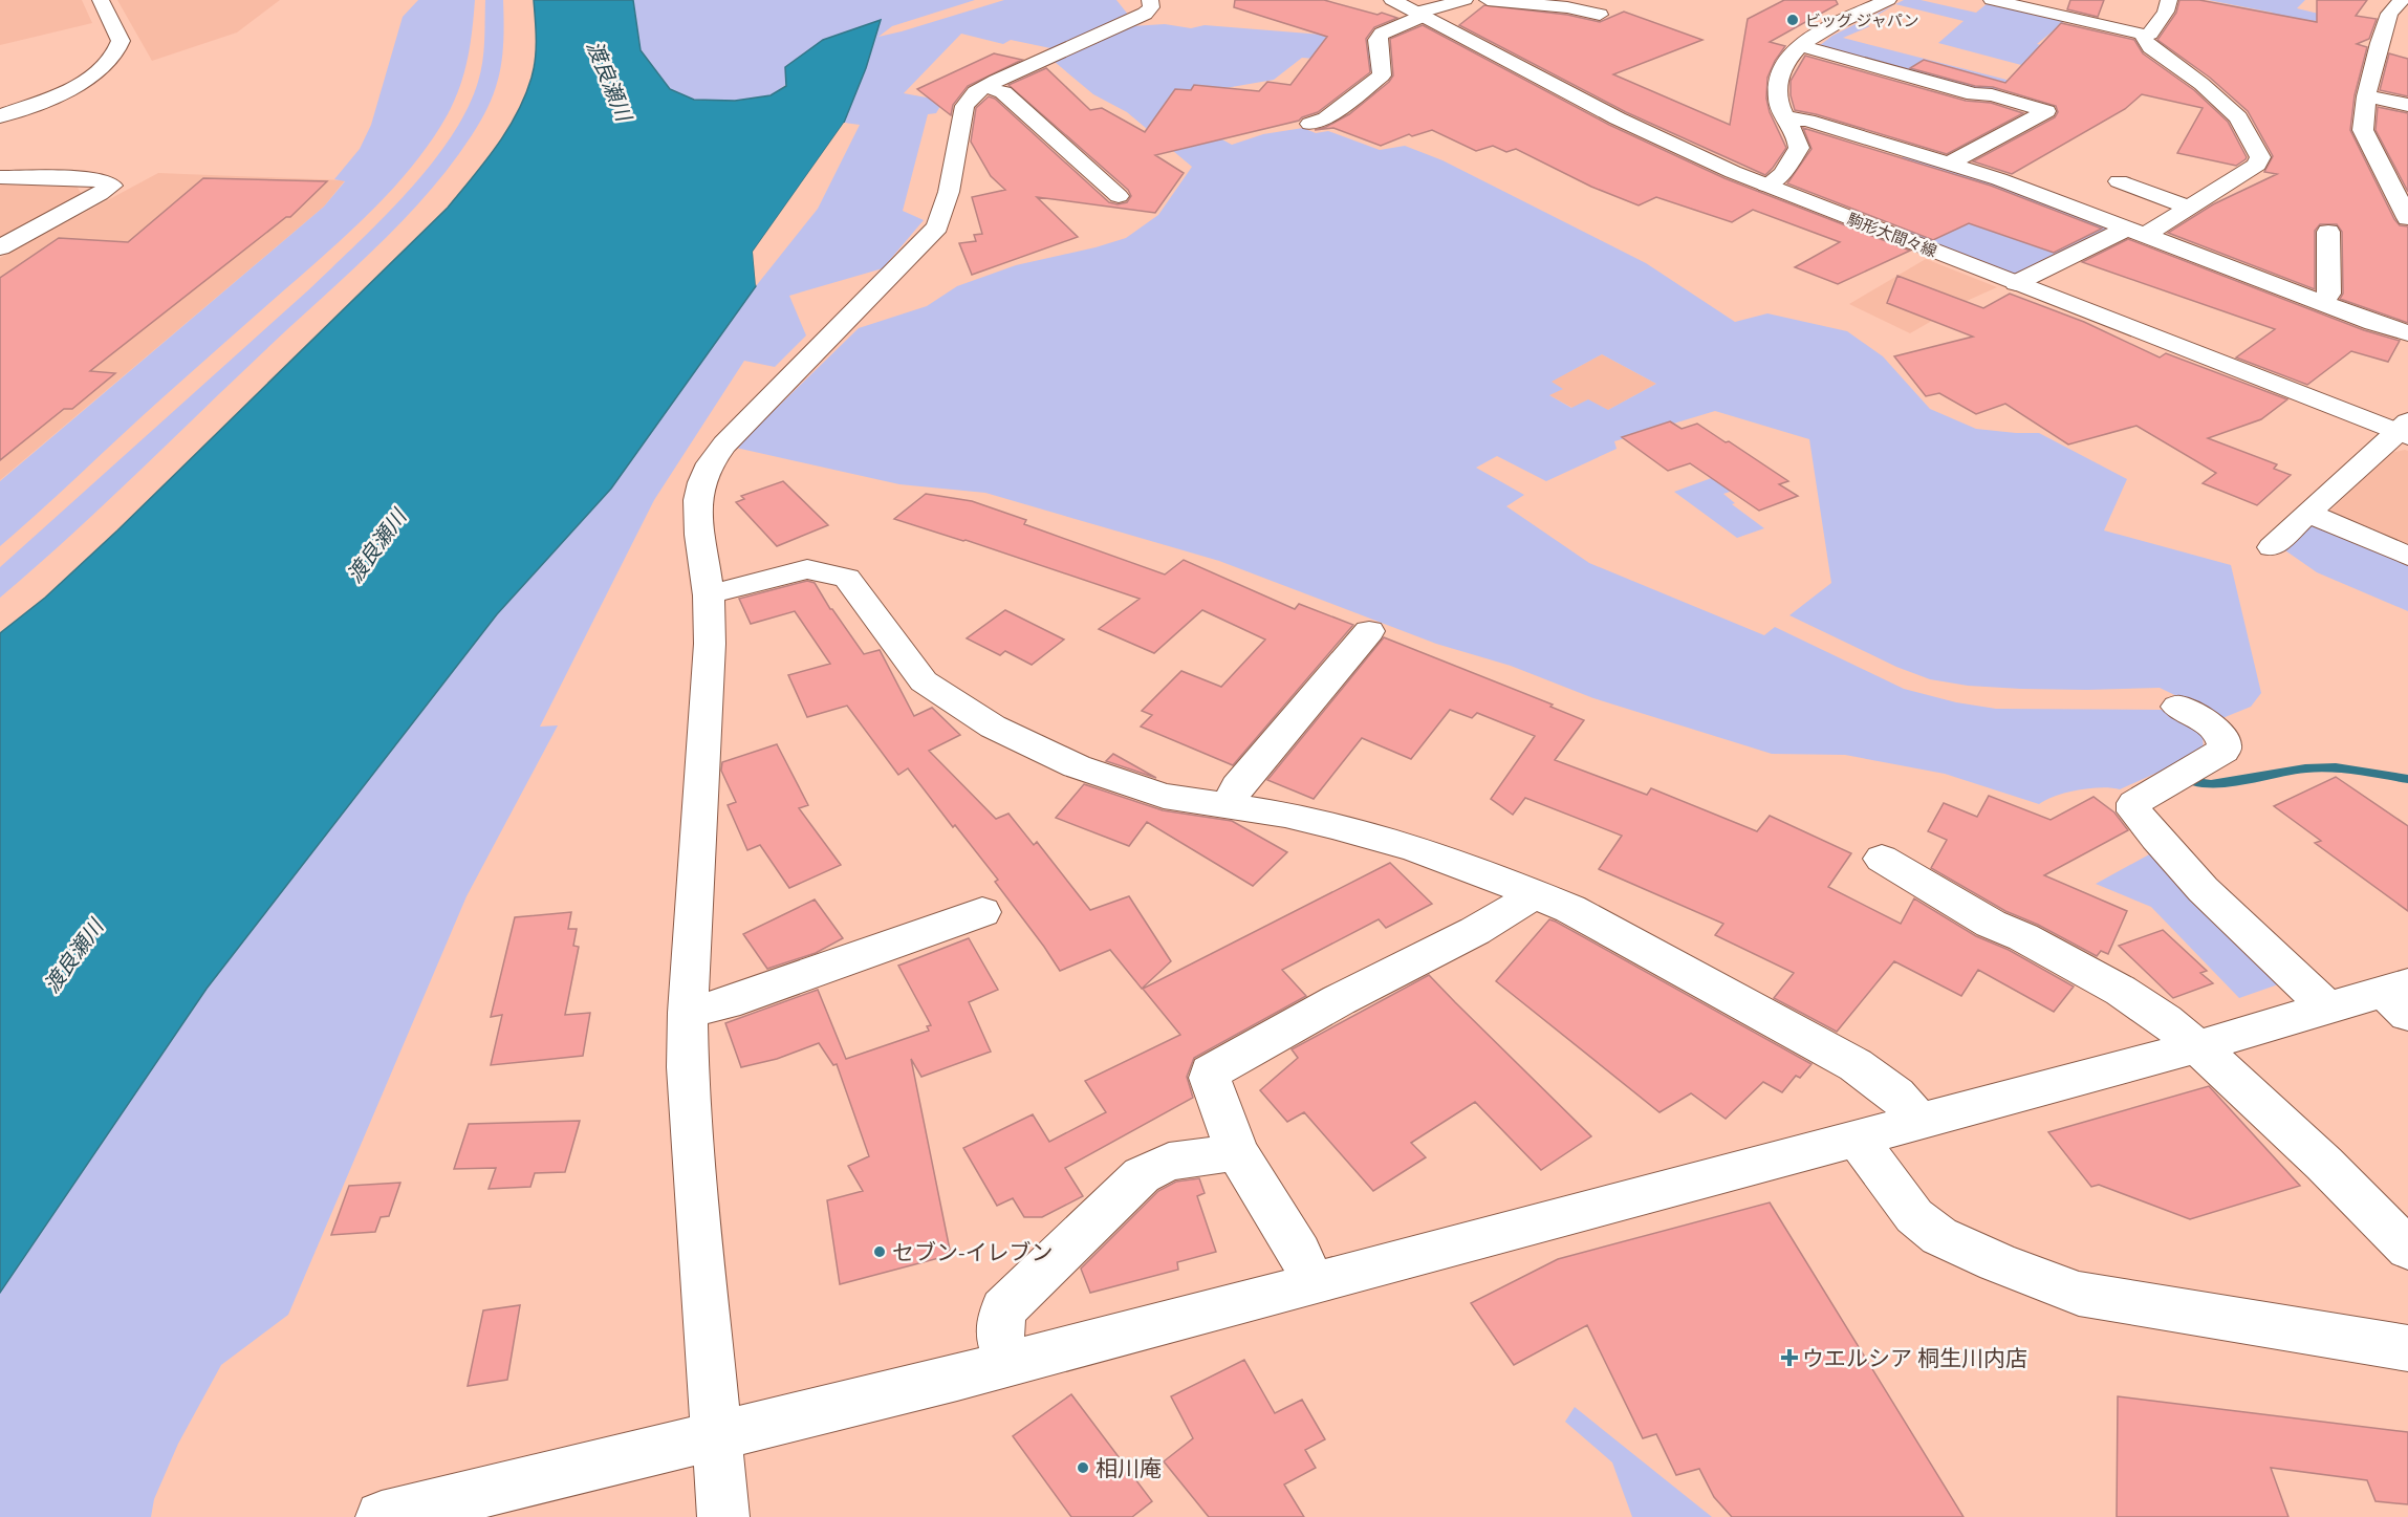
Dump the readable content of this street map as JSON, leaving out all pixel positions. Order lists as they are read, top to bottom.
{
  "streets": {
    "street": ["駒形大間々線"]
  },
  "water": ["渡良瀬川"],
  "places": {
    "other": ["ビッグ ジャパン", "セブン-イレブン", "相川庵"],
    "health": ["ウエルシア 桐生川内店"]
  }
}
